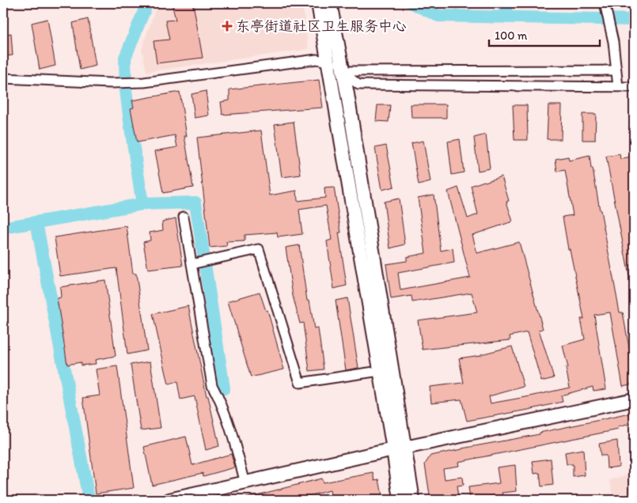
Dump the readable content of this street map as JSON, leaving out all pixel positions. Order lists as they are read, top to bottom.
{
  "places": {
    "health": ["东亭街道社区卫生服务中心"]
  },
  "scale_bar": "100 m"
}
